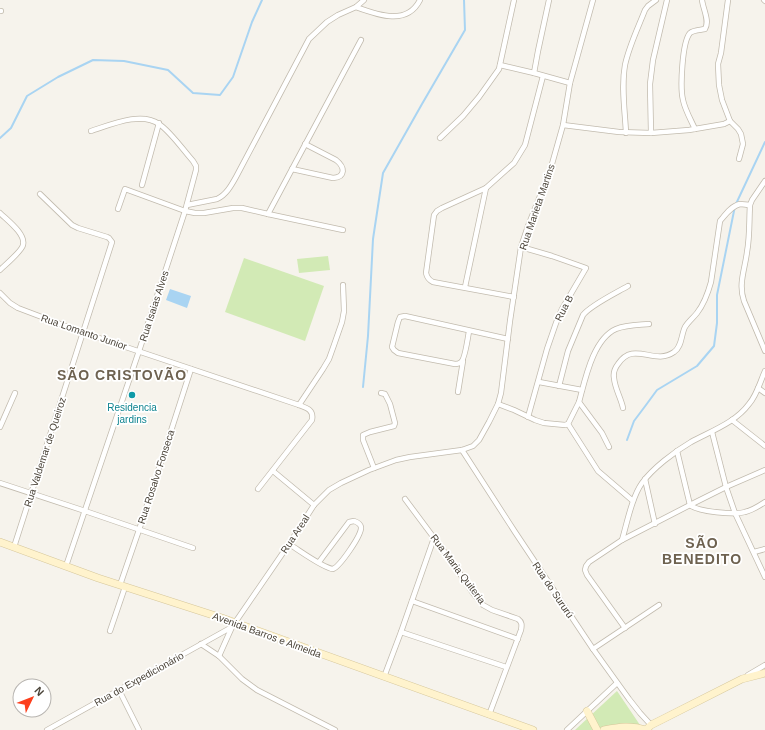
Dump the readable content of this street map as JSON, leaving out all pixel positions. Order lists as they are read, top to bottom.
{
  "streets": {
    "street": [
      "Rua Marieta Martins",
      "Rua Isaias Alves",
      "Rua B",
      "Rua Lomanto Junior",
      "Rua Valdemar de Queiroz",
      "Rua Rosalvo Fonseca",
      "Rua Areal",
      "Rua Maria Quiteria",
      "Rua do Sururú",
      "Avenida Barros e Almeida",
      "Rua do Expedicionário"
    ]
  },
  "crossings": [
    ["Rua Marieta Martins", "Rua B"],
    ["Rua Marieta Martins", "Rua Areal"],
    ["Rua Marieta Martins", "Rua do Sururú"],
    ["Rua Isaias Alves", "Rua Lomanto Junior"],
    ["Rua Isaias Alves", "Avenida Barros e Almeida"],
    ["Rua Lomanto Junior", "Rua Valdemar de Queiroz"],
    ["Rua Lomanto Junior", "Rua Rosalvo Fonseca"],
    ["Rua Valdemar de Queiroz", "Avenida Barros e Almeida"],
    ["Rua Rosalvo Fonseca", "Avenida Barros e Almeida"],
    ["Rua Areal", "Rua do Sururú"],
    ["Rua Areal", "Avenida Barros e Almeida"],
    ["Rua Areal", "Rua do Expedicionário"],
    ["Rua Maria Quiteria", "Avenida Barros e Almeida"],
    ["Avenida Barros e Almeida", "Rua do Expedicionário"]
  ],
  "districts": ["SÃO CRISTOVÃO", "SÃO BENEDITO"],
  "places": ["Residencia jardins"],
  "north": "top right"
}
